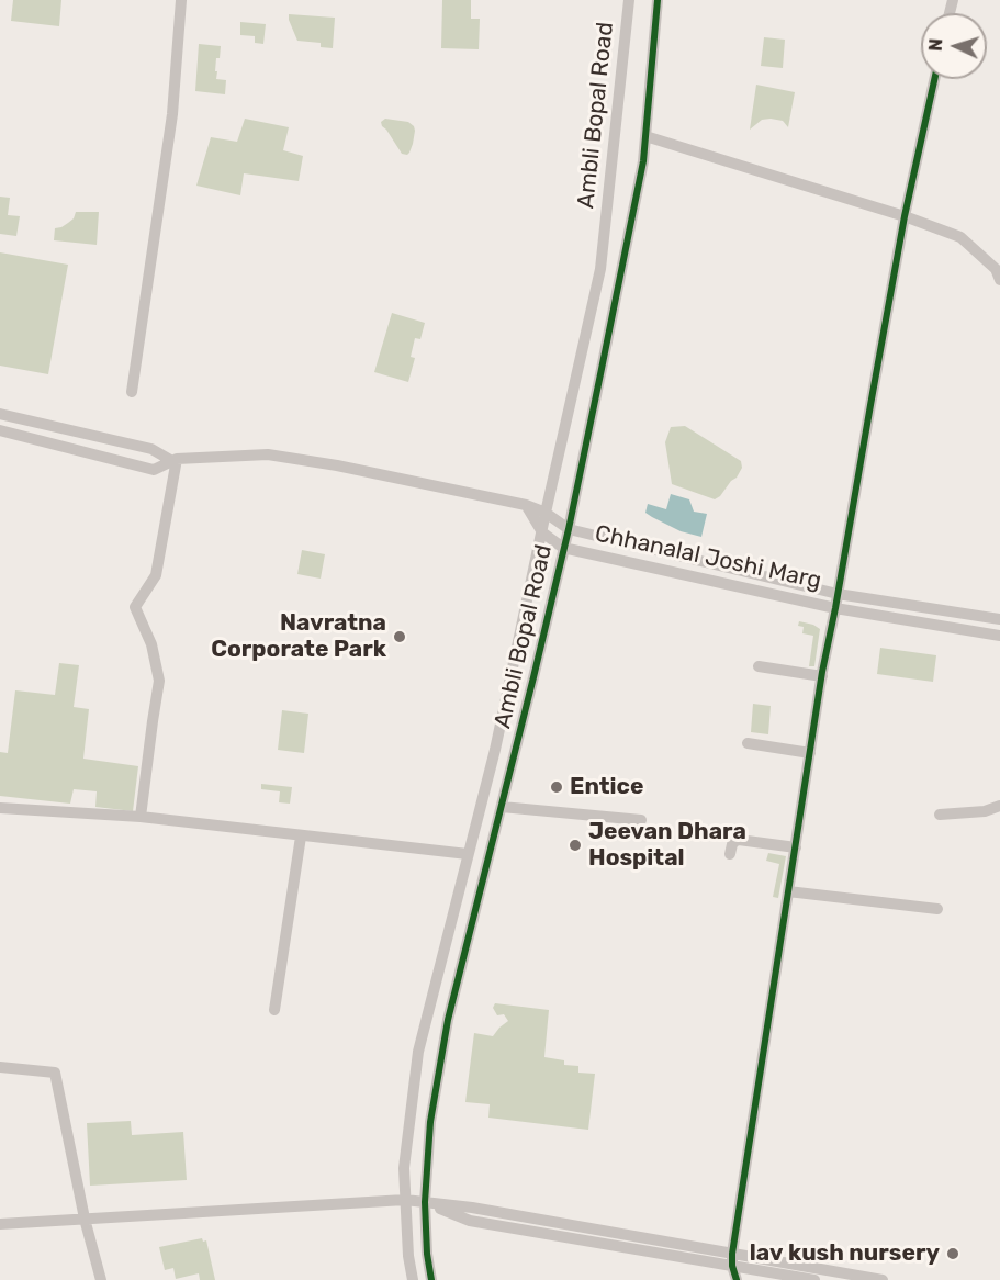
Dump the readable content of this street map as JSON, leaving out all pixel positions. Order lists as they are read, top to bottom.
{
  "streets": {
    "street": ["Ambli Bopal Road", "Chhanalal Joshi Marg"]
  },
  "crossings": [
    ["Ambli Bopal Road", "Chhanalal Joshi Marg"]
  ],
  "places": [
    "Navratna Corporate Park",
    "Entice",
    "Jeevan Dhara Hospital",
    "lav kush nursery"
  ],
  "north": "left"
}
